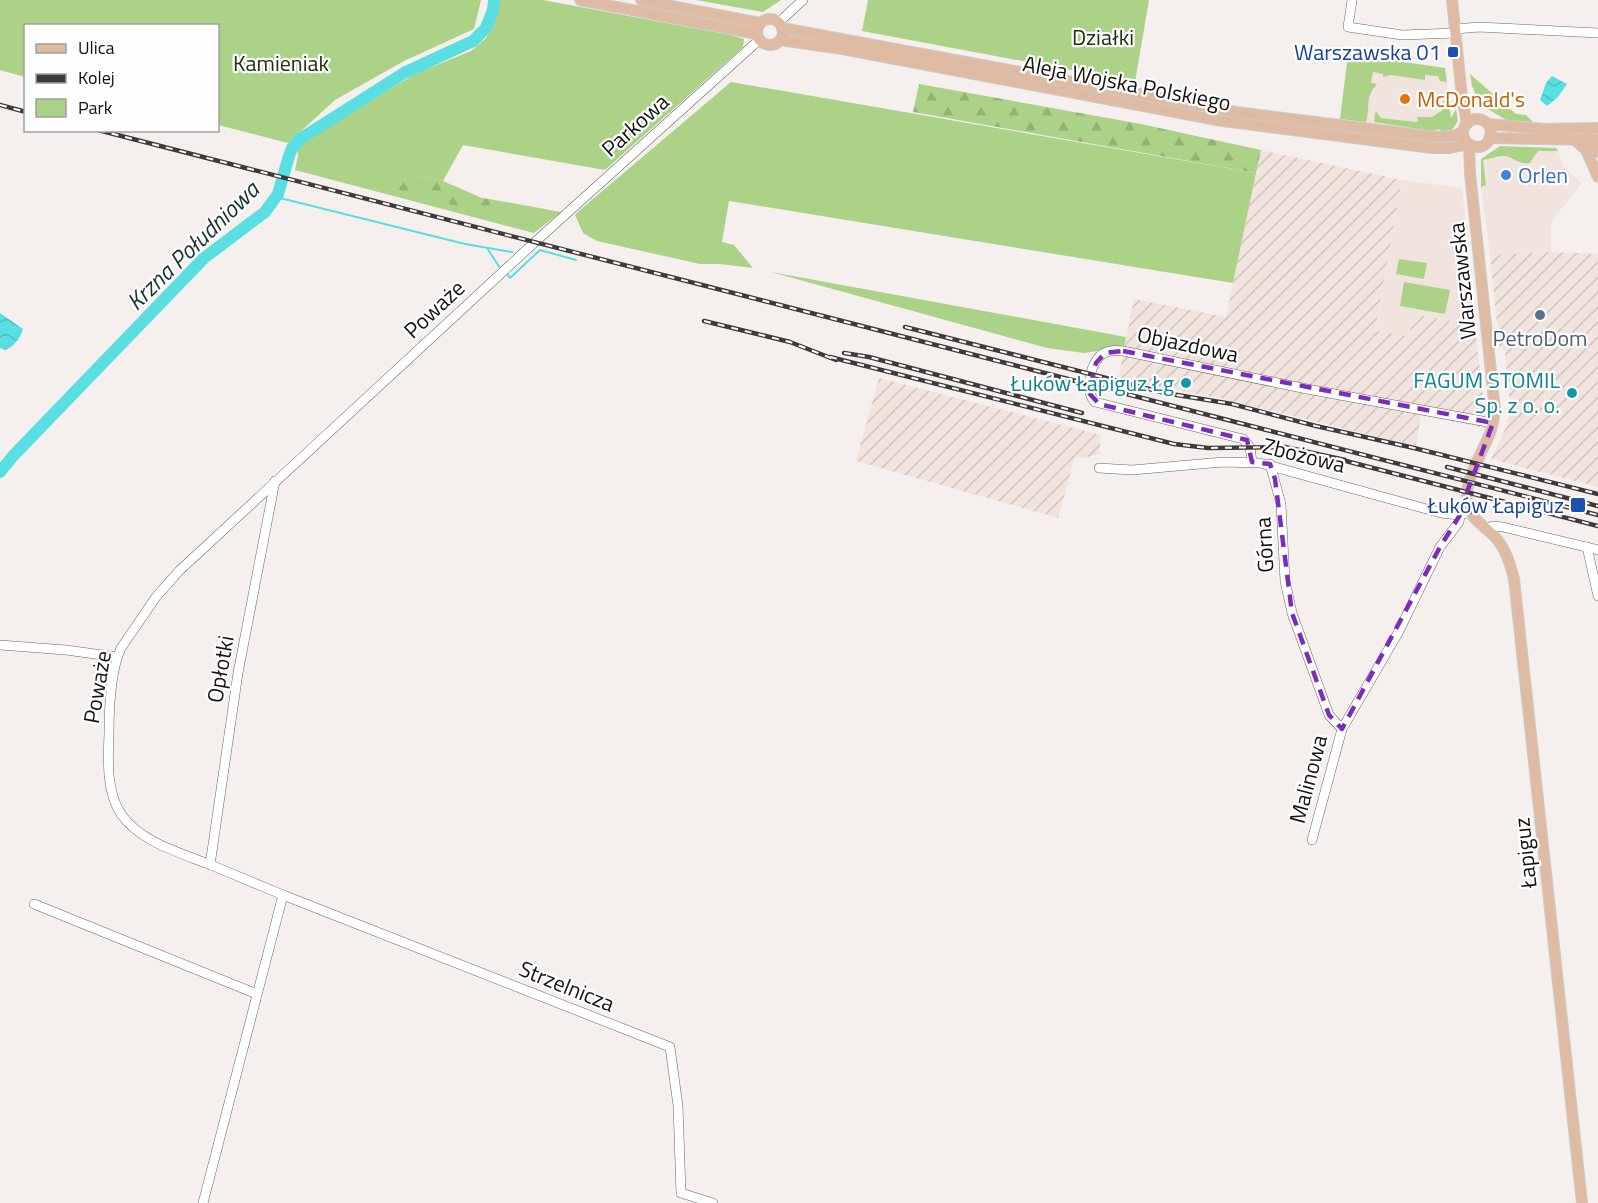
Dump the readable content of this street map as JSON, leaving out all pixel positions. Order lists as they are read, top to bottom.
{
  "streets": {
    "main road": ["Aleja Wojska Polskiego", "Warszawska", "Łapiguz"],
    "street": [
      "Parkowa",
      "Poważe",
      "Objazdowa",
      "Zbożowa",
      "Górna",
      "Opłotki",
      "Malinowa",
      "Strzelnicza"
    ]
  },
  "crossings": [
    ["Aleja Wojska Polskiego", "Parkowa"],
    ["Aleja Wojska Polskiego", "Warszawska"],
    ["Parkowa", "Poważe"],
    ["Warszawska", "Objazdowa"],
    ["Warszawska", "Zbożowa"],
    ["Warszawska", "Malinowa"],
    ["Warszawska", "Łapiguz"],
    ["Poważe", "Opłotki"],
    ["Poważe", "Strzelnicza"],
    ["Objazdowa", "Zbożowa"],
    ["Zbożowa", "Górna"],
    ["Zbożowa", "Malinowa"],
    ["Zbożowa", "Łapiguz"],
    ["Górna", "Malinowa"],
    ["Malinowa", "Łapiguz"]
  ],
  "water": ["Krzna Południowa"],
  "parks": ["Działki", "Kamieniak"],
  "places": {
    "transit": ["Warszawska 01", "Łuków Łapiguz"],
    "other": [
      "McDonald's",
      "Orlen",
      "PetroDom",
      "Łuków Łapiguz Łg",
      "FAGUM STOMIL Sp. z o. o."
    ]
  },
  "legend": ["Ulica", "Kolej", "Park"]
}
